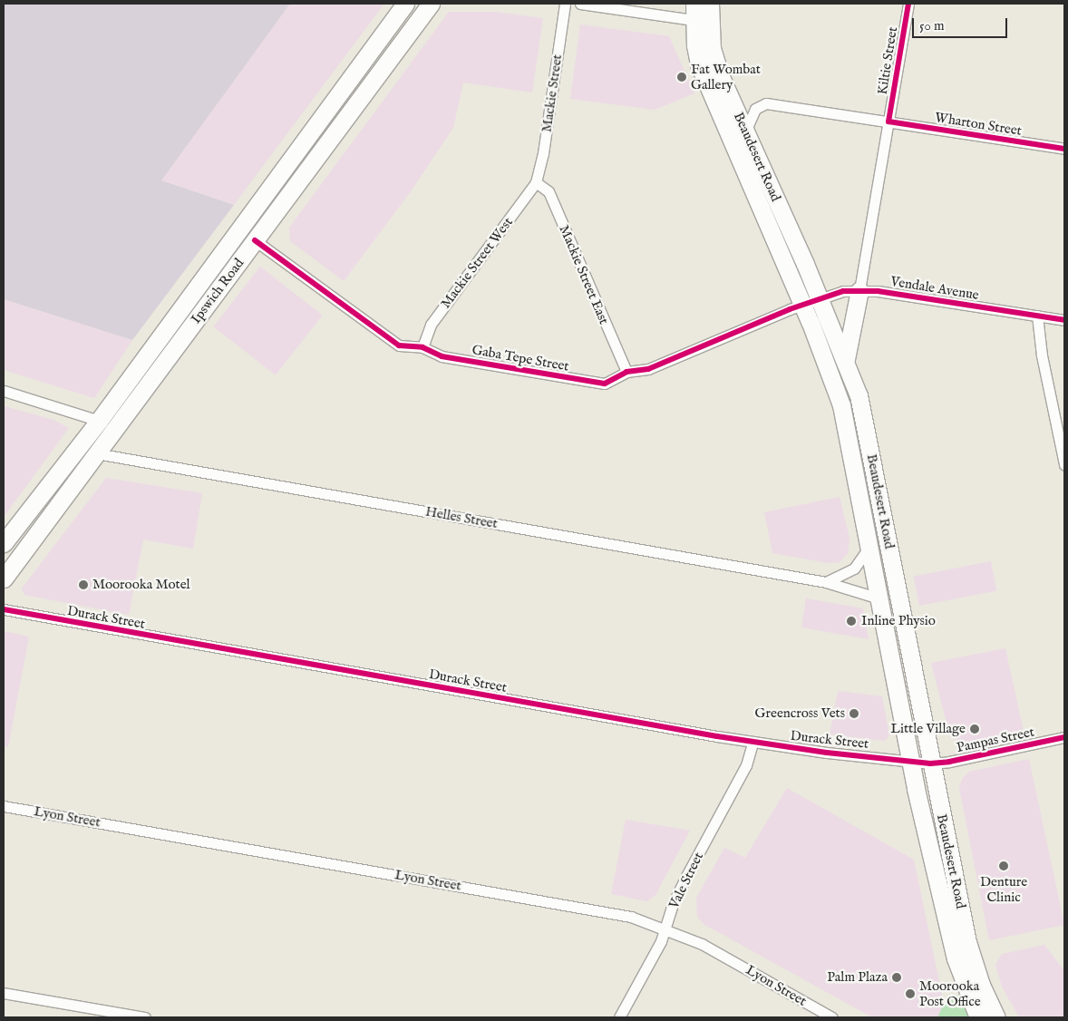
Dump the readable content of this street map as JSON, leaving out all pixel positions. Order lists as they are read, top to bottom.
{
  "streets": {
    "highway": ["Beaudesert Road", "Ipswich Road"],
    "street": [
      "Kiltie Street",
      "Mackie Street",
      "Wharton Street",
      "Mackie Street West",
      "Mackie Street East",
      "Vendale Avenue",
      "Gaba Tepe Street",
      "Helles Street",
      "Durack Street",
      "Pampas Street",
      "Lyon Street",
      "Vale Street"
    ]
  },
  "crossings": [
    ["Kiltie Street", "Wharton Street"],
    ["Kiltie Street", "Vendale Avenue"],
    ["Mackie Street", "Mackie Street West"],
    ["Mackie Street", "Mackie Street East"],
    ["Wharton Street", "Beaudesert Road"],
    ["Beaudesert Road", "Vendale Avenue"],
    ["Beaudesert Road", "Gaba Tepe Street"],
    ["Beaudesert Road", "Helles Street"],
    ["Beaudesert Road", "Durack Street"],
    ["Beaudesert Road", "Pampas Street"],
    ["Mackie Street West", "Mackie Street East"],
    ["Mackie Street West", "Gaba Tepe Street"],
    ["Mackie Street East", "Gaba Tepe Street"],
    ["Vendale Avenue", "Gaba Tepe Street"],
    ["Ipswich Road", "Gaba Tepe Street"],
    ["Ipswich Road", "Helles Street"],
    ["Durack Street", "Pampas Street"],
    ["Durack Street", "Vale Street"],
    ["Lyon Street", "Vale Street"]
  ],
  "places": [
    "Fat Wombat Gallery",
    "Moorooka Motel",
    "Inline Physio",
    "Greencross Vets",
    "Little Village",
    "Denture Clinic",
    "Palm Plaza",
    "Moorooka Post Office"
  ],
  "scale_bar": "50 m"
}
